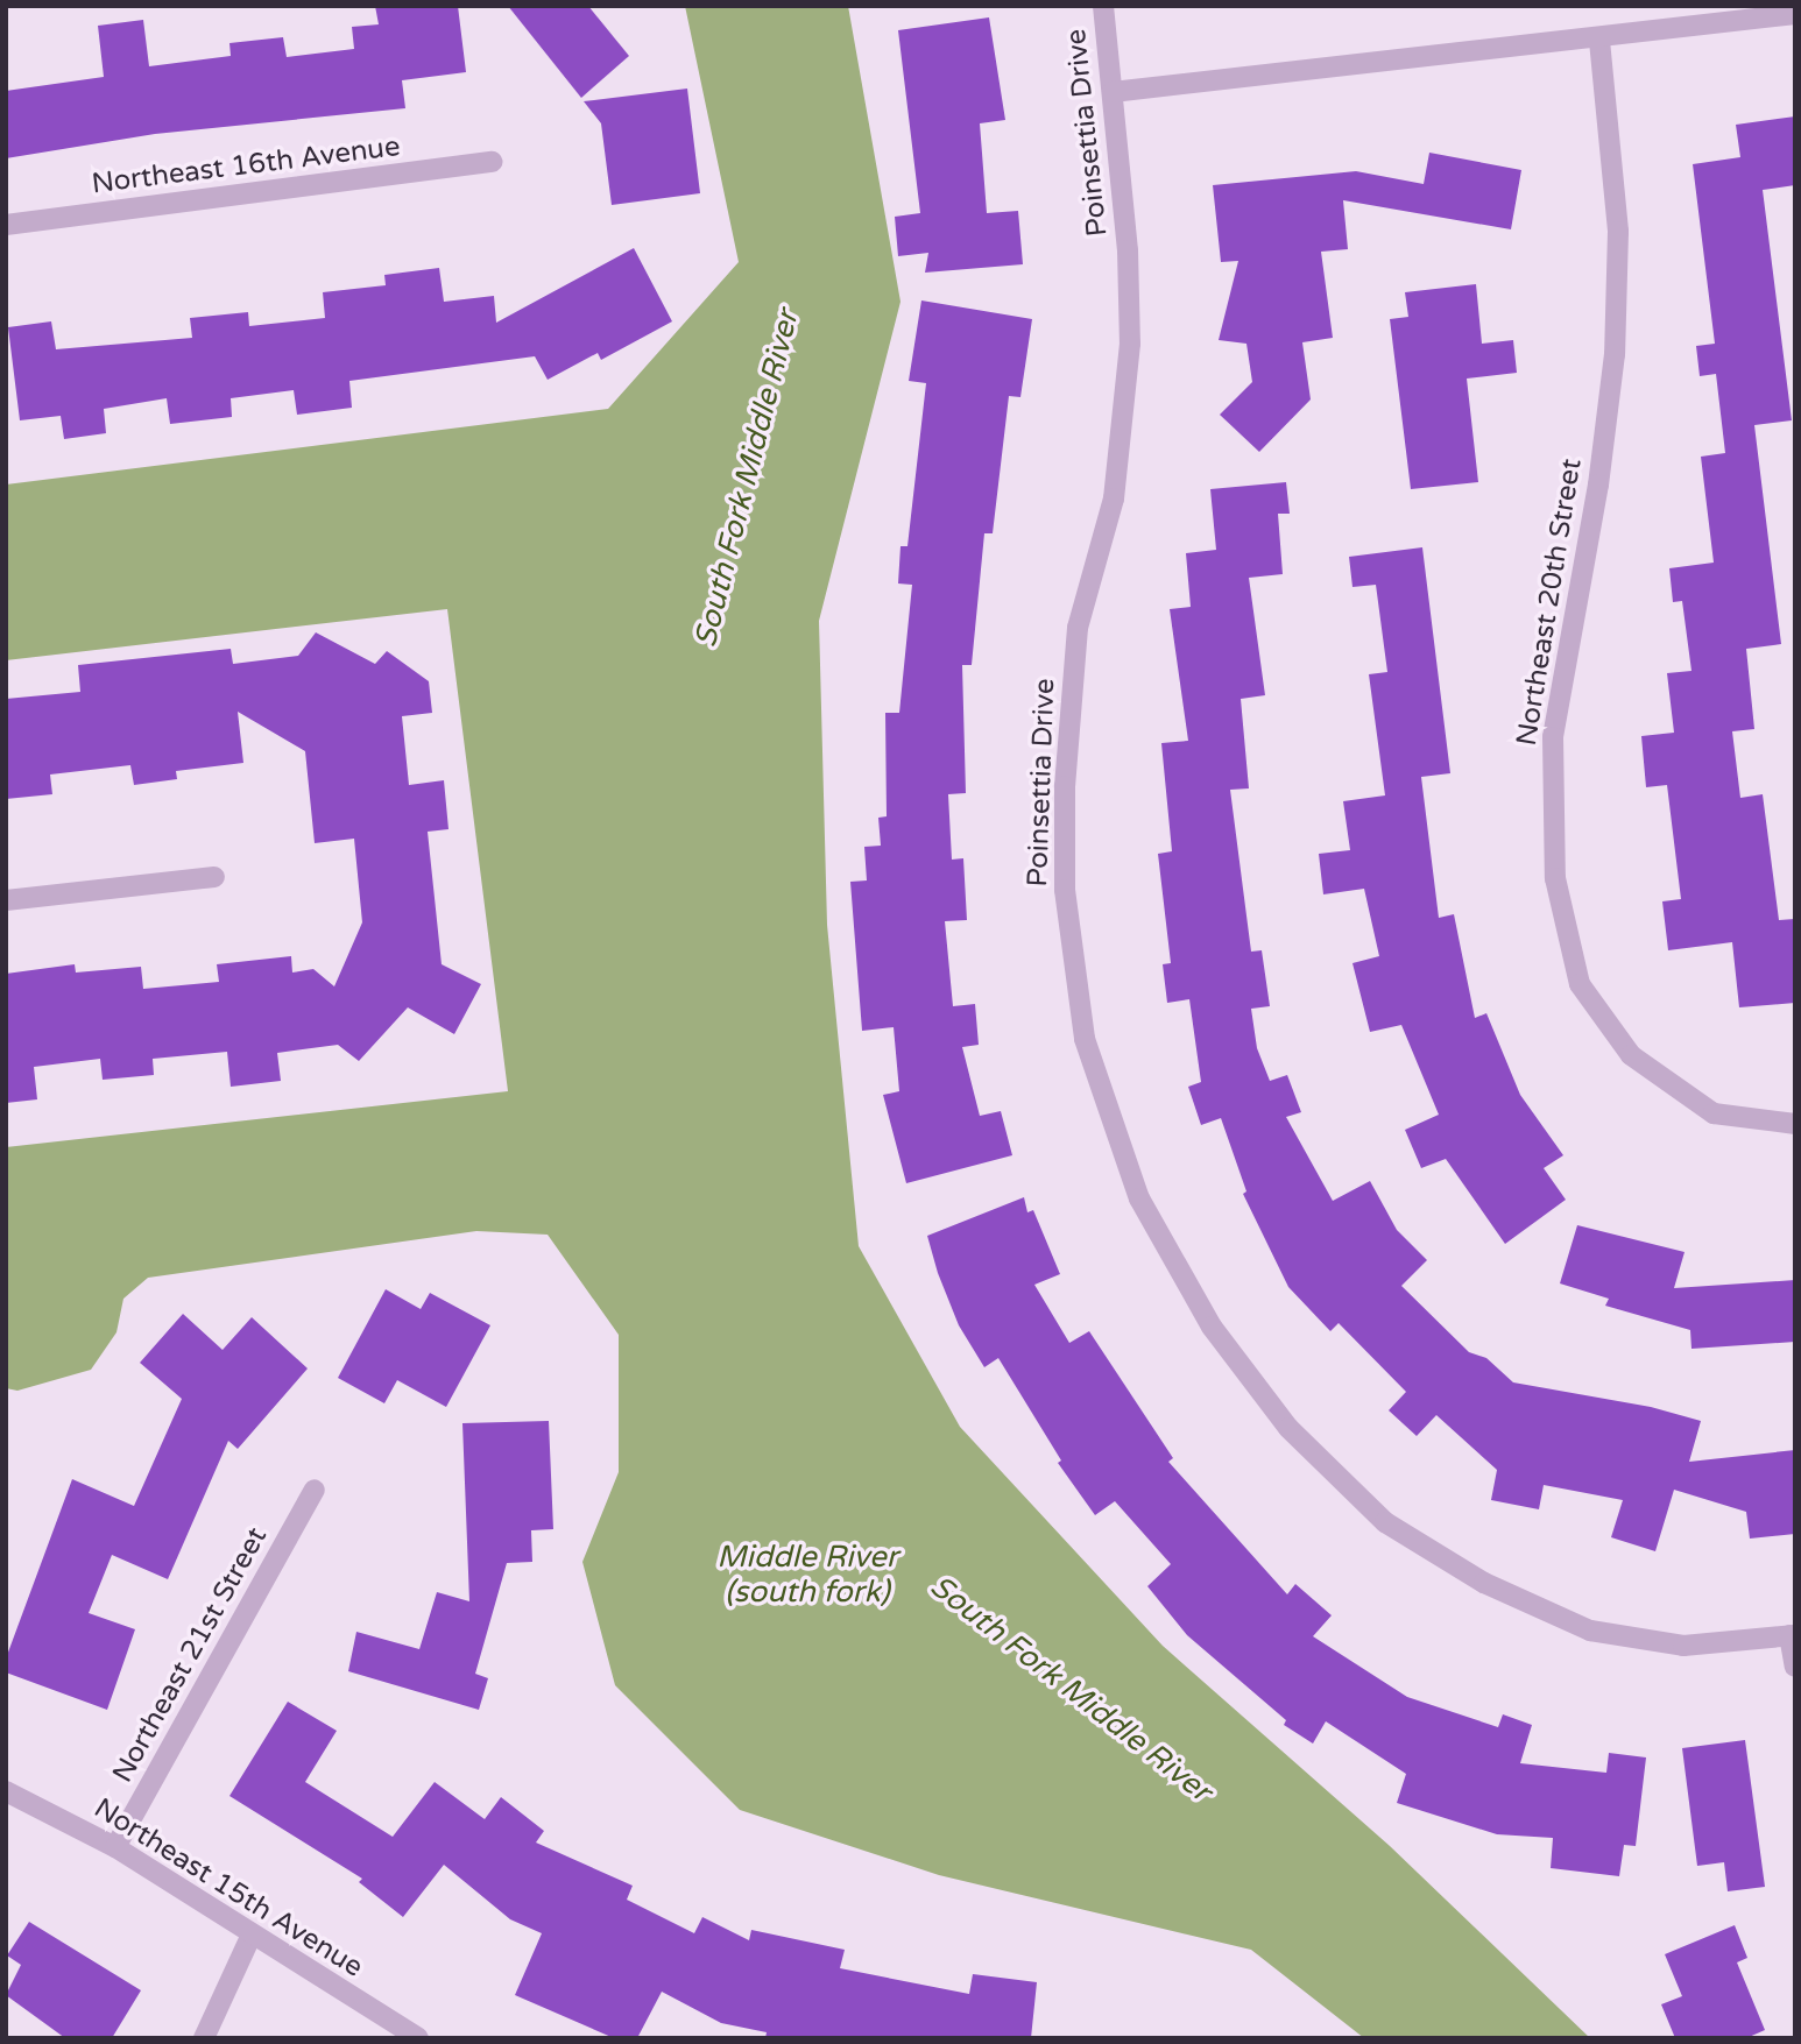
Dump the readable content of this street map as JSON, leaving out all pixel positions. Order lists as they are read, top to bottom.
{
  "streets": {
    "street": [
      "Poinsettia Drive",
      "Northeast 16th Avenue",
      "Northeast 20th Street",
      "Northeast 21st Street",
      "Northeast 15th Avenue"
    ]
  },
  "crossings": [
    ["Northeast 21st Street", "Northeast 15th Avenue"]
  ],
  "water": ["South Fork Middle River", "Middle River (south fork)"]
}
